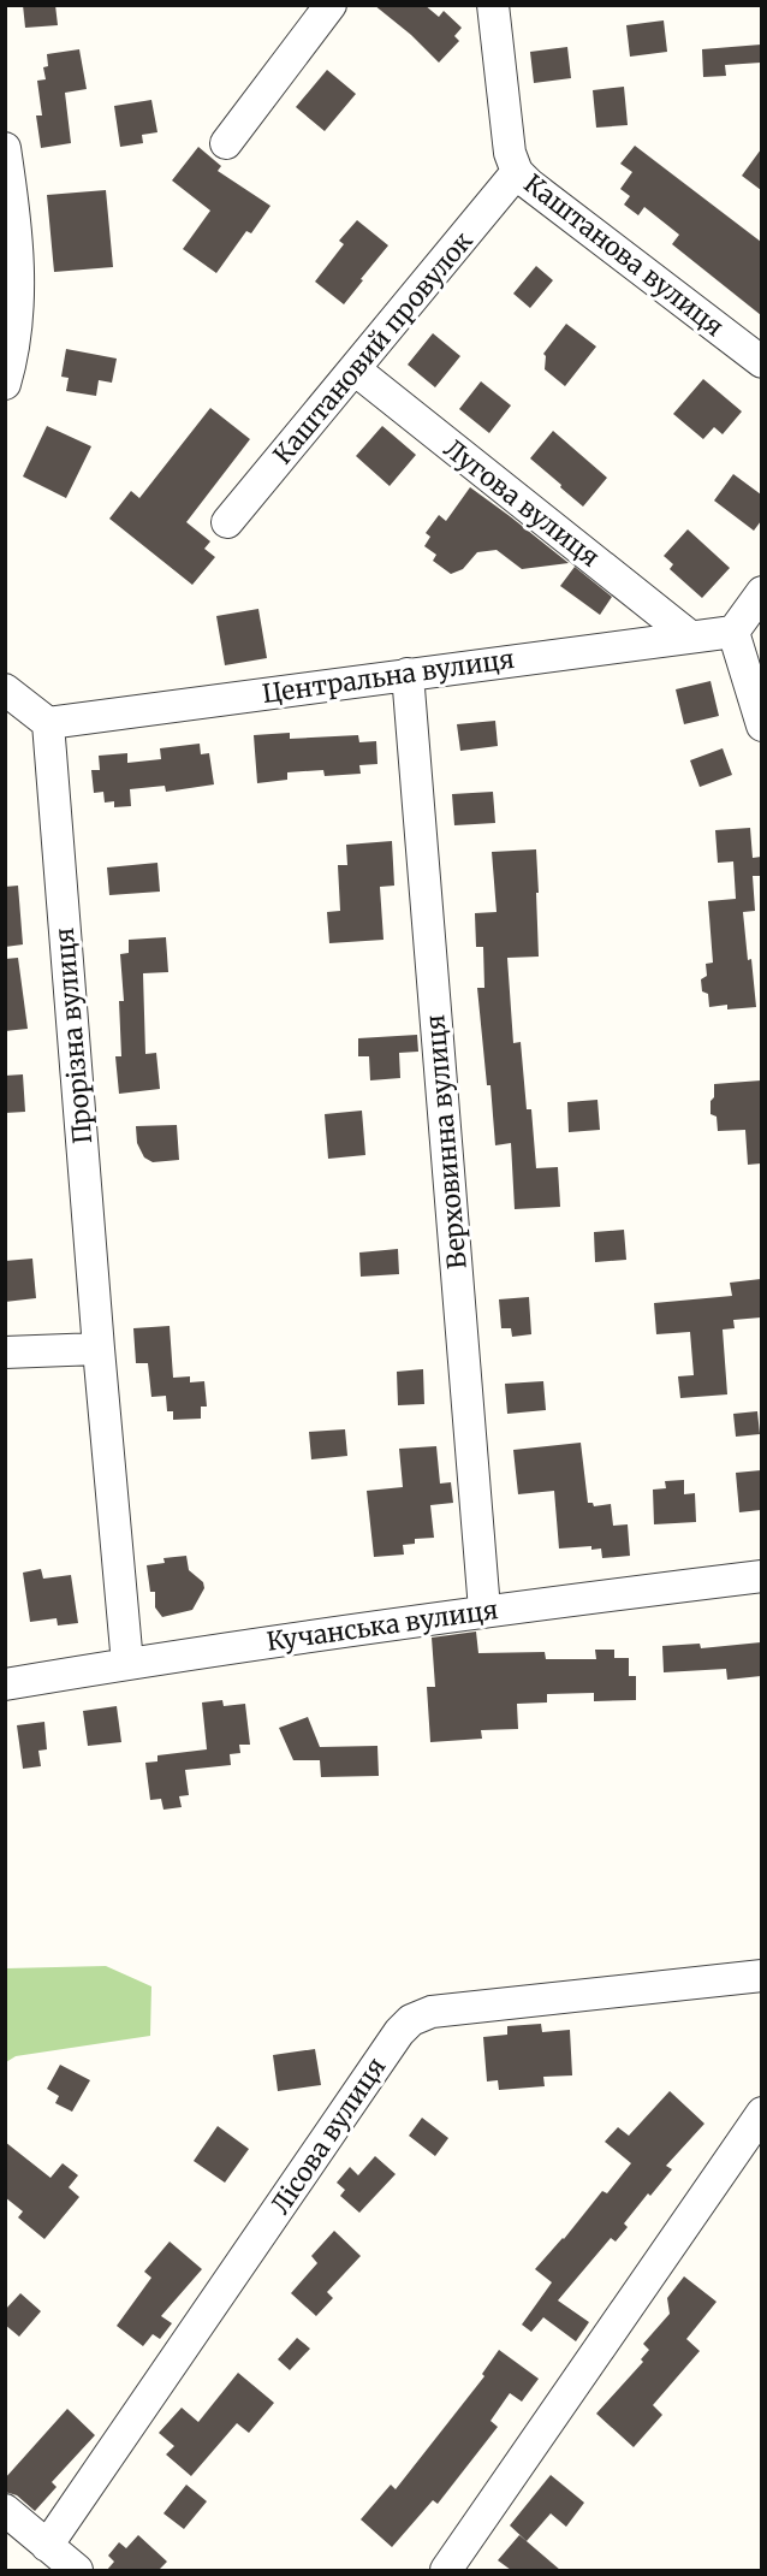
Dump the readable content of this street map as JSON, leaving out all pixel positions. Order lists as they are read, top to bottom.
{
  "streets": {
    "street": [
      "Каштанова вулиця",
      "Каштановий провулок",
      "Лугова вулиця",
      "Центральна вулиця",
      "Прорізна вулиця",
      "Верховинна вулиця",
      "Кучанська вулиця",
      "Лісова вулиця"
    ]
  },
  "crossings": [
    ["Каштанова вулиця", "Каштановий провулок"],
    ["Каштановий провулок", "Лугова вулиця"],
    ["Лугова вулиця", "Центральна вулиця"],
    ["Центральна вулиця", "Прорізна вулиця"],
    ["Центральна вулиця", "Верховинна вулиця"],
    ["Прорізна вулиця", "Кучанська вулиця"],
    ["Верховинна вулиця", "Кучанська вулиця"]
  ]
}
